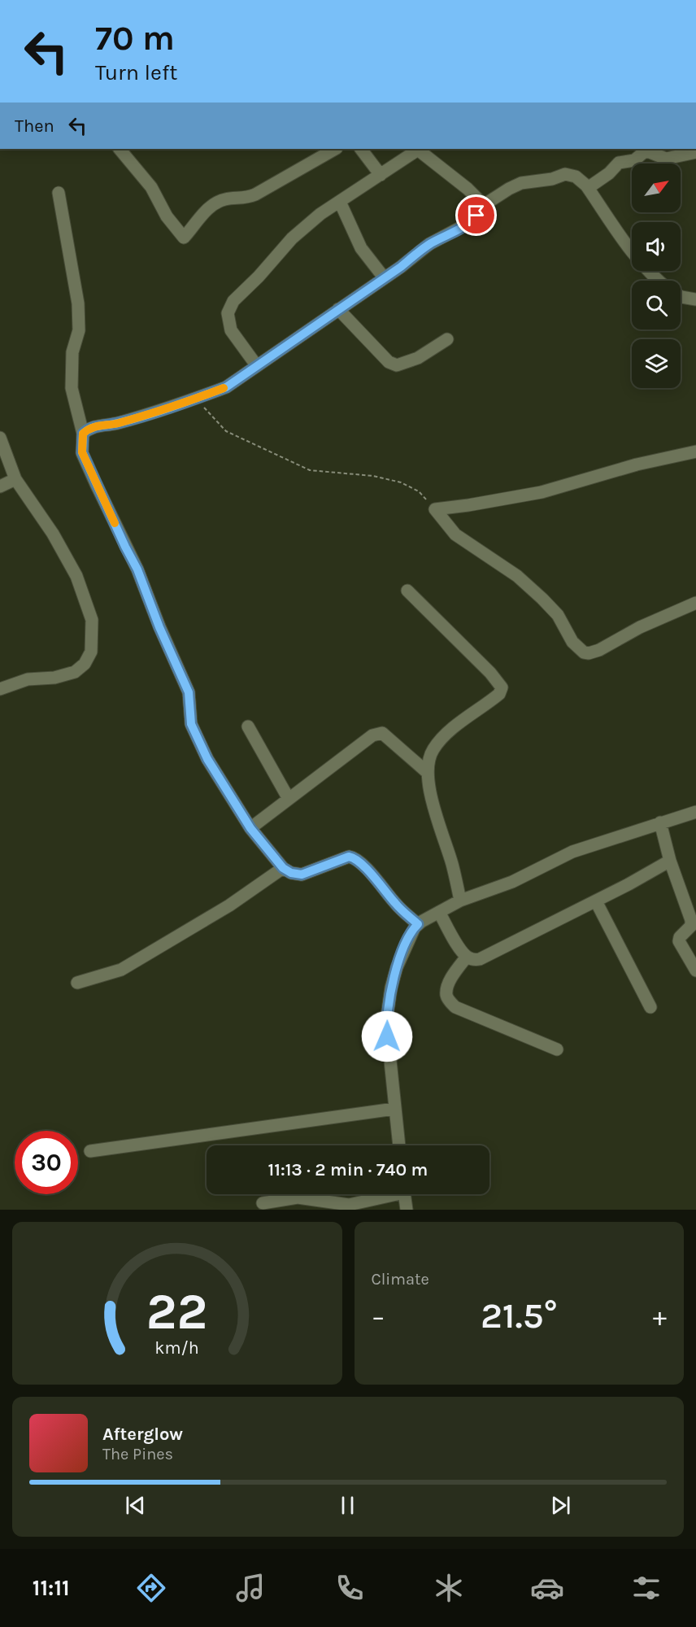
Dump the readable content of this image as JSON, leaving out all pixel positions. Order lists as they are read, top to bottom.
{
  "north": "top right",
  "page": {
    "turn": ["70 m", "Turn left"],
    "then": "Then",
    "limit": "30",
    "trip": "11:13 · 2 min · 740 m",
    "tile": "Climate",
    "heat": ["−", "21.5°", "+"],
    "song": ["Afterglow", "The Pines"],
    "tabs": "11:11",
    "gauge": ["22", "km/h"]
  }
}
